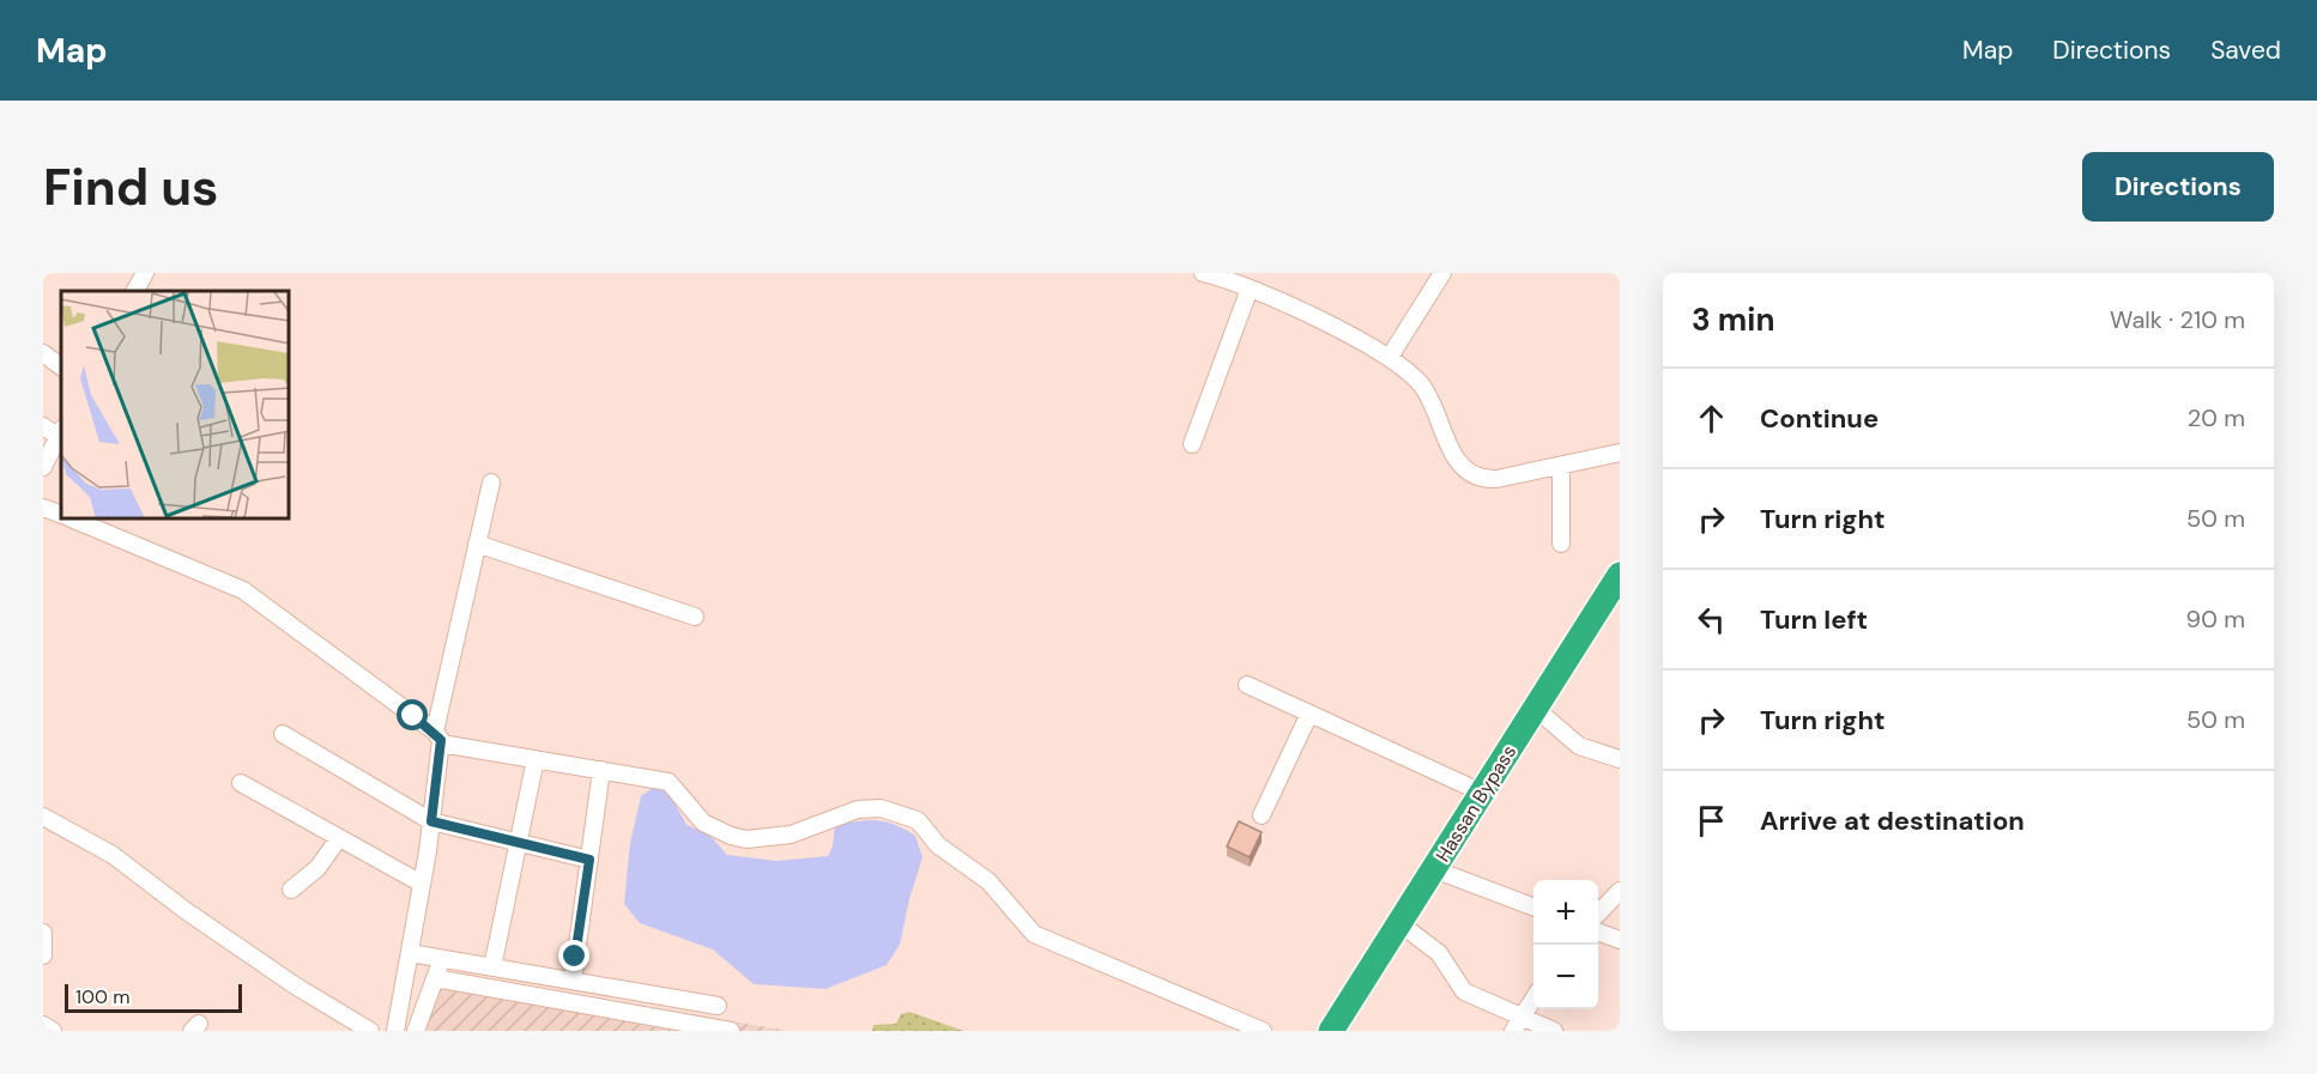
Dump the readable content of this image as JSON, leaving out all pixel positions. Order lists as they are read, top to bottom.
{
  "streets": {
    "highway": ["Hassan Bypass"]
  },
  "scale_bar": "100 m",
  "page": {
    "header": "Map",
    "nav": ["Map", "Directions", "Saved"],
    "buttons": "Directions",
    "title": "Find us",
    "heading": ["3 min", "Walk · 210 m"],
    "list": [
      ["Continue", "20 m"],
      ["Turn right", "50 m"],
      ["Turn left", "90 m"],
      ["Turn right", "50 m"],
      "Arrive at destination"
    ],
    "map_buttons": ["+", "−"],
    "scale": "100 m"
  }
}
